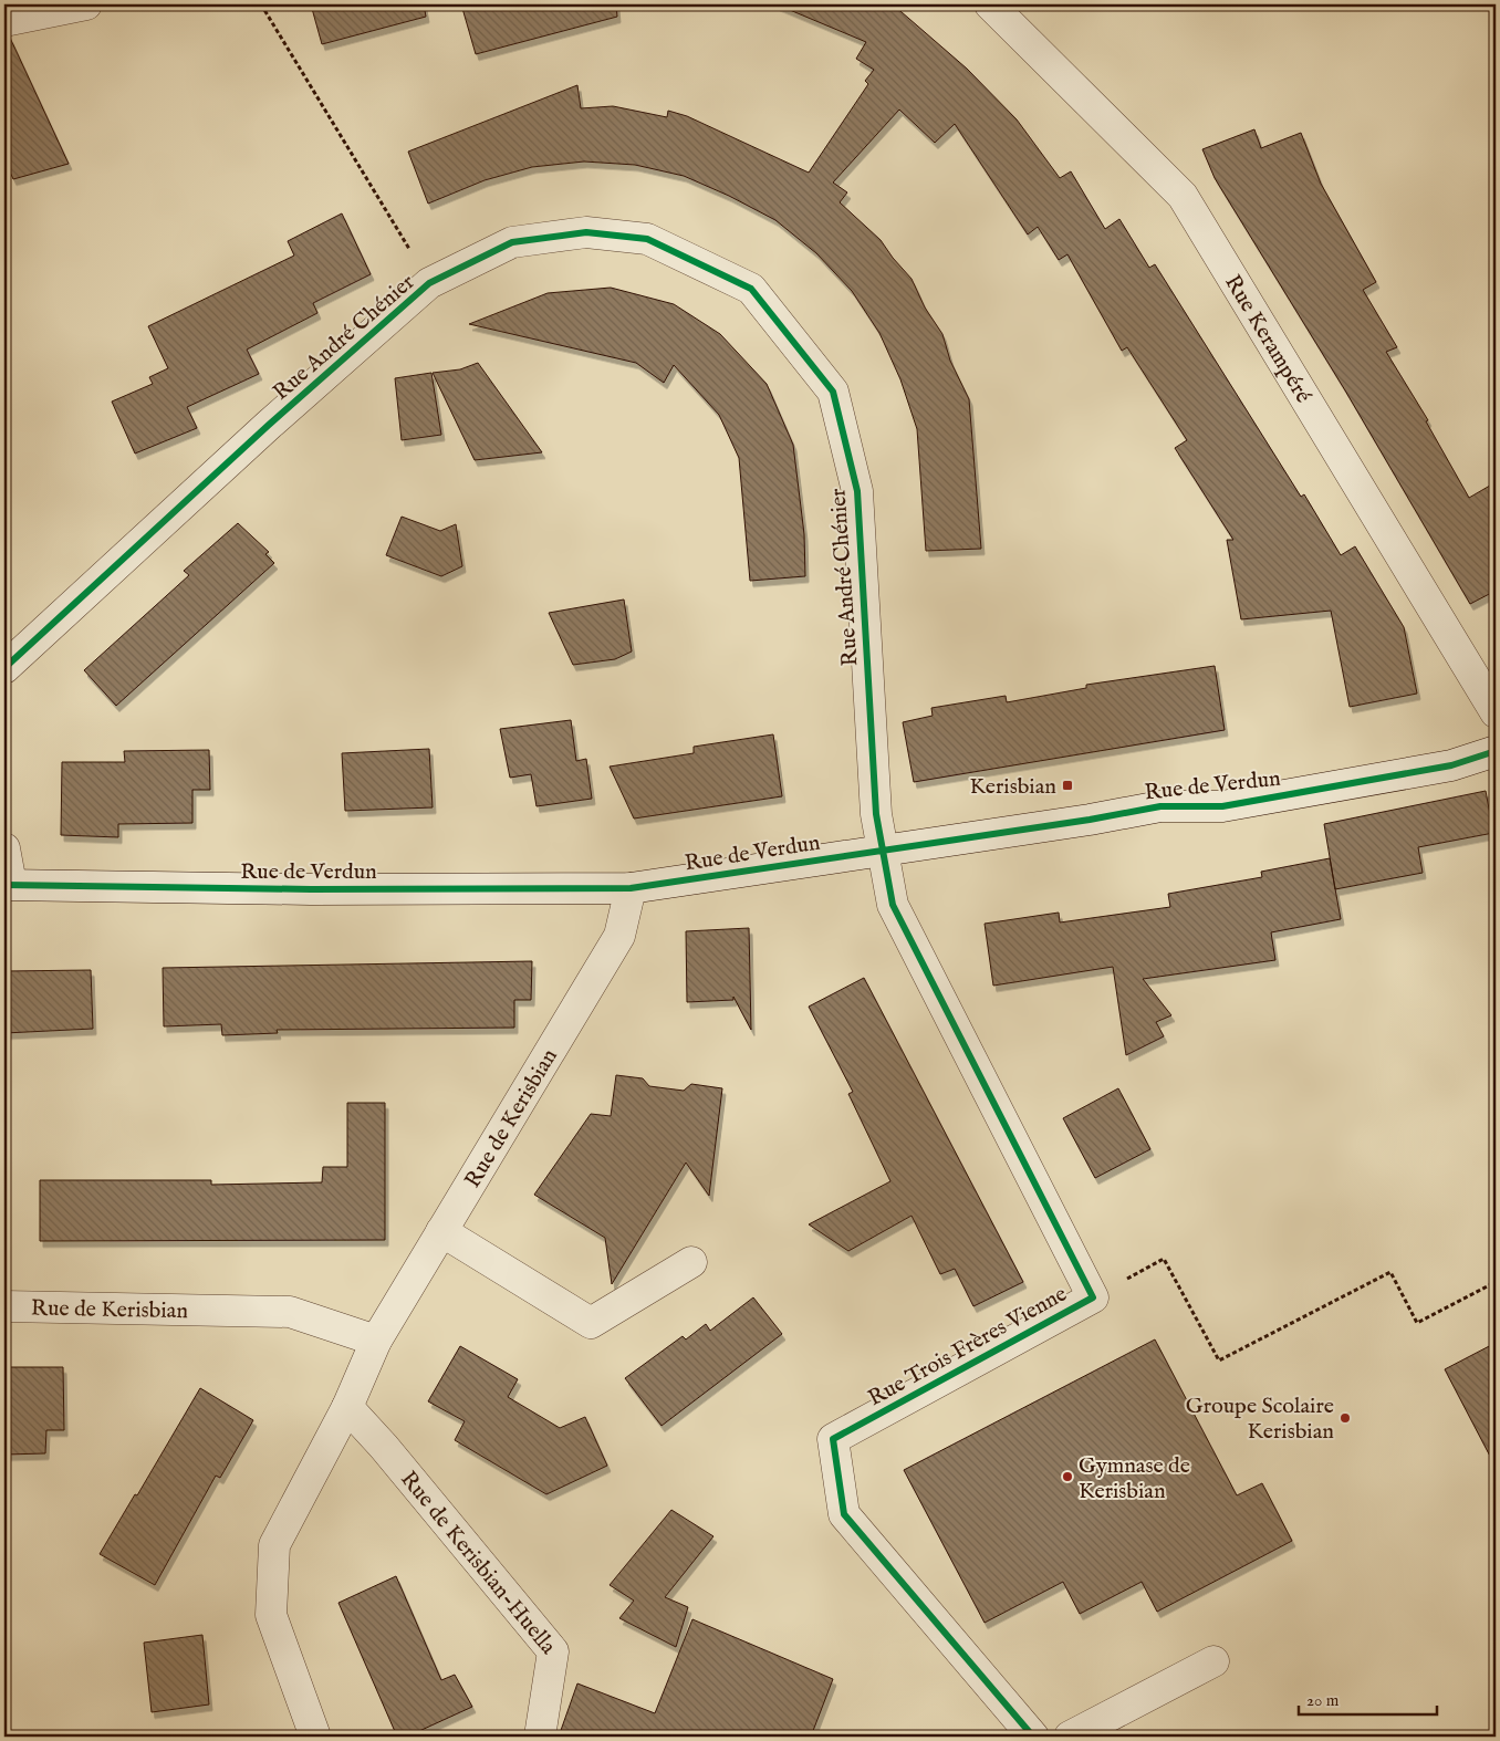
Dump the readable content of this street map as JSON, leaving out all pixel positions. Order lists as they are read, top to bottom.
{
  "streets": {
    "street": [
      "Rue André Chénier",
      "Rue Kerampéré",
      "Rue de Verdun",
      "Rue de Kerisbian",
      "Rue Trois Frères Vienne",
      "Rue de Kerisbian-Huella"
    ]
  },
  "crossings": [
    ["Rue André Chénier", "Rue de Verdun"],
    ["Rue André Chénier", "Rue Trois Frères Vienne"],
    ["Rue de Verdun", "Rue de Kerisbian"],
    ["Rue de Verdun", "Rue Trois Frères Vienne"],
    ["Rue de Kerisbian", "Rue de Kerisbian-Huella"]
  ],
  "places": {
    "transit": ["Kerisbian"],
    "other": ["Groupe Scolaire Kerisbian", "Gymnase de Kerisbian"]
  },
  "scale_bar": "20 m"
}
